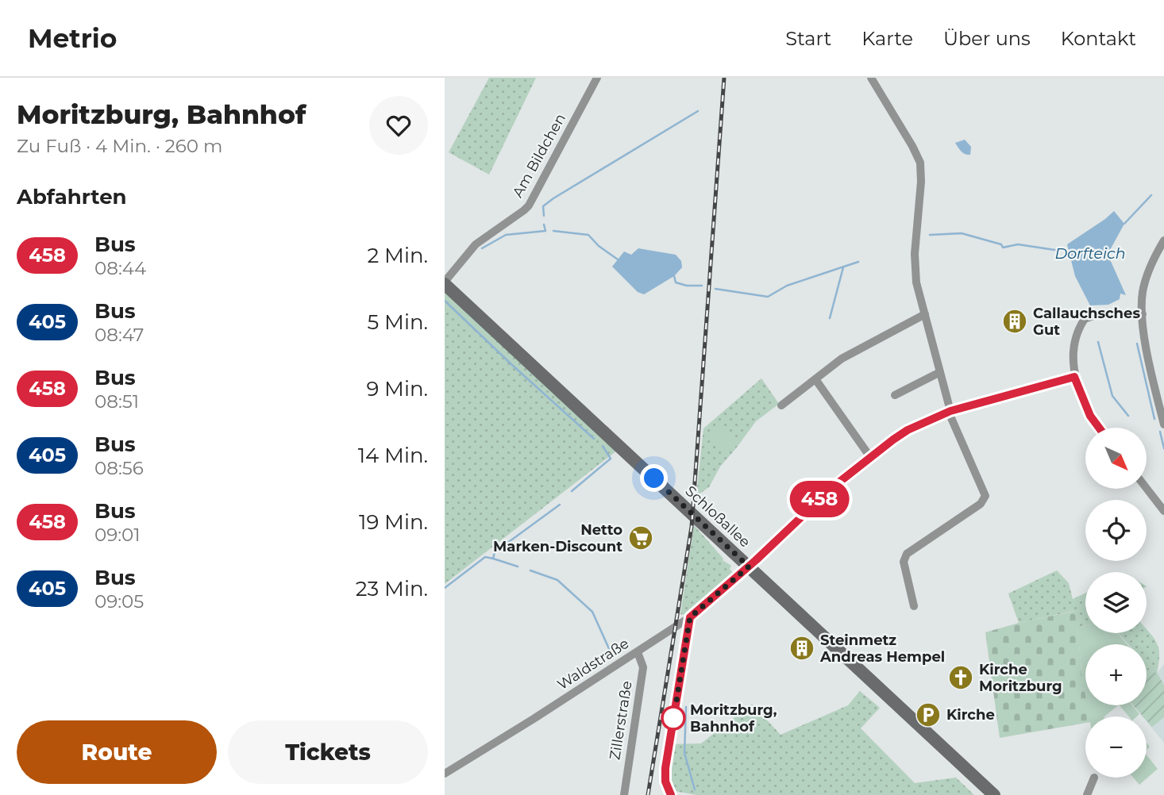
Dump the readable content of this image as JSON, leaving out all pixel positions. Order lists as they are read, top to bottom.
{
  "streets": {
    "main road": ["Schloßallee"],
    "street": ["Am Bildchen", "Waldstraße", "Zillerstraße"]
  },
  "crossings": [
    ["Am Bildchen", "Schloßallee"],
    ["Schloßallee", "Waldstraße"],
    ["Waldstraße", "Zillerstraße"]
  ],
  "water": ["Dorfteich"],
  "places": {
    "building": ["Callauchsches Gut", "Steinmetz Andreas Hempel"],
    "supermarket": ["Netto Marken-Discount"],
    "church": ["Kirche Moritzburg"],
    "parking": ["Kirche"],
    "other": ["Moritzburg, Bahnhof"]
  },
  "lines": ["bus line 458"],
  "north": "bottom right",
  "page": {
    "header": "Metrio",
    "nav": [
      "Start",
      "Karte",
      "Über uns",
      "Kontakt"
    ],
    "heading": [
      ["Moritzburg, Bahnhof", "Zu Fuß · 4 Min. · 260 m"],
      "Abfahrten"
    ],
    "on_map": "458",
    "list": [
      {
        "mark": "458",
        "name": "Bus",
        "note": "08:44",
        "value": "2 Min."
      },
      {
        "mark": "405",
        "name": "Bus",
        "note": "08:47",
        "value": "5 Min."
      },
      {
        "mark": "458",
        "name": "Bus",
        "note": "08:51",
        "value": "9 Min."
      },
      {
        "mark": "405",
        "name": "Bus",
        "note": "08:56",
        "value": "14 Min."
      },
      {
        "mark": "458",
        "name": "Bus",
        "note": "09:01",
        "value": "19 Min."
      },
      {
        "mark": "405",
        "name": "Bus",
        "note": "09:05",
        "value": "23 Min."
      }
    ],
    "map_buttons": ["+", "−"],
    "buttons": ["Route", "Tickets"]
  }
}
